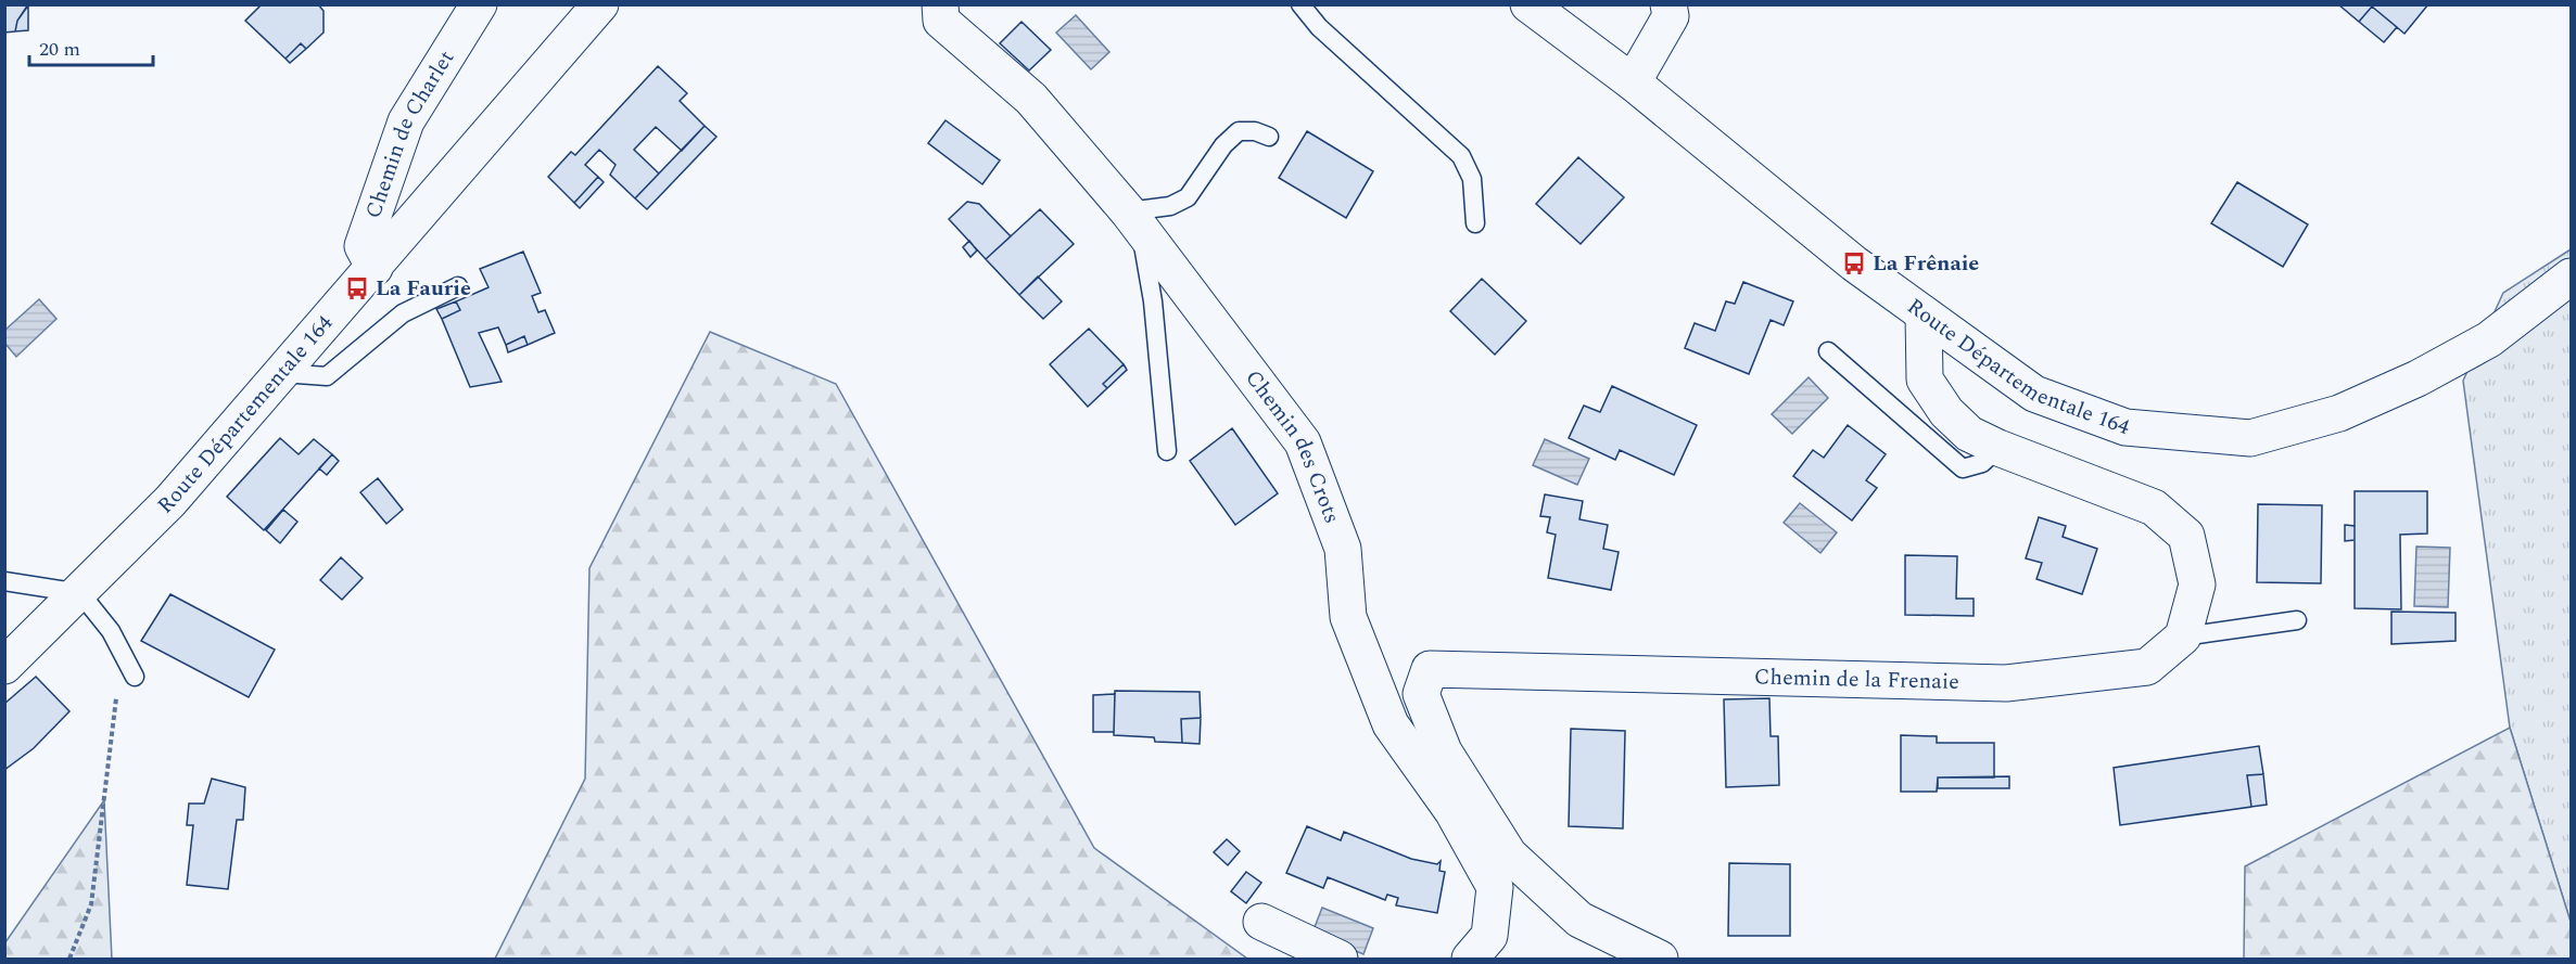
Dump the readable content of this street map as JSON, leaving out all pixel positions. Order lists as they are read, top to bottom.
{
  "streets": {
    "street": [
      "Chemin de Charlet",
      "Route Départementale 164",
      "Chemin des Crots",
      "Chemin de la Frenaie"
    ]
  },
  "crossings": [
    ["Chemin de Charlet", "Route Départementale 164"]
  ],
  "places": {
    "bus stop": ["La Frênaie", "La Faurie"]
  },
  "scale_bar": "20 m"
}
